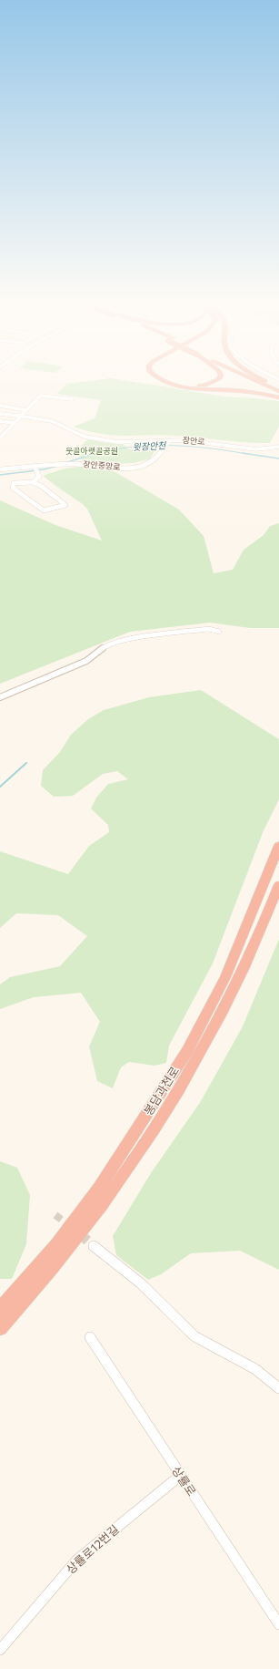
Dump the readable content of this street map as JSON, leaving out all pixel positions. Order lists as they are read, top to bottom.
{
  "streets": {
    "highway": ["봉담과천로"],
    "street": [
      "장안로",
      "장안중앙로",
      "상률로",
      "상률로12번길"
    ]
  },
  "crossings": [
    ["장안로", "장안중앙로"],
    ["상률로", "상률로12번길"]
  ],
  "water": ["윗장안천"],
  "parks": ["웃골아랫골공원"]
}
